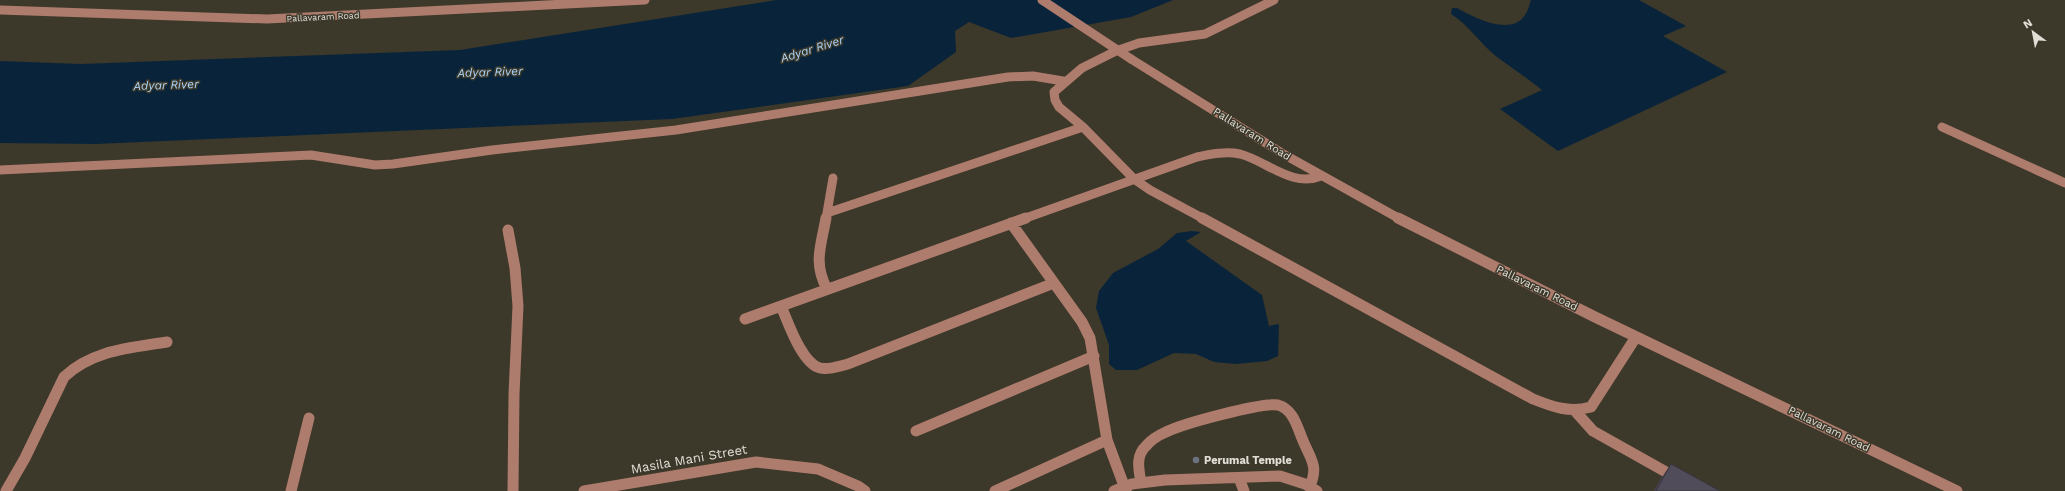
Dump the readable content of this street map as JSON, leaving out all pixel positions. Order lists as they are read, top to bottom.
{
  "streets": {
    "street": ["Pallavaram Road", "Masila Mani Street"]
  },
  "water": ["Adyar River"],
  "places": ["Perumal Temple"],
  "north": "top left"
}
